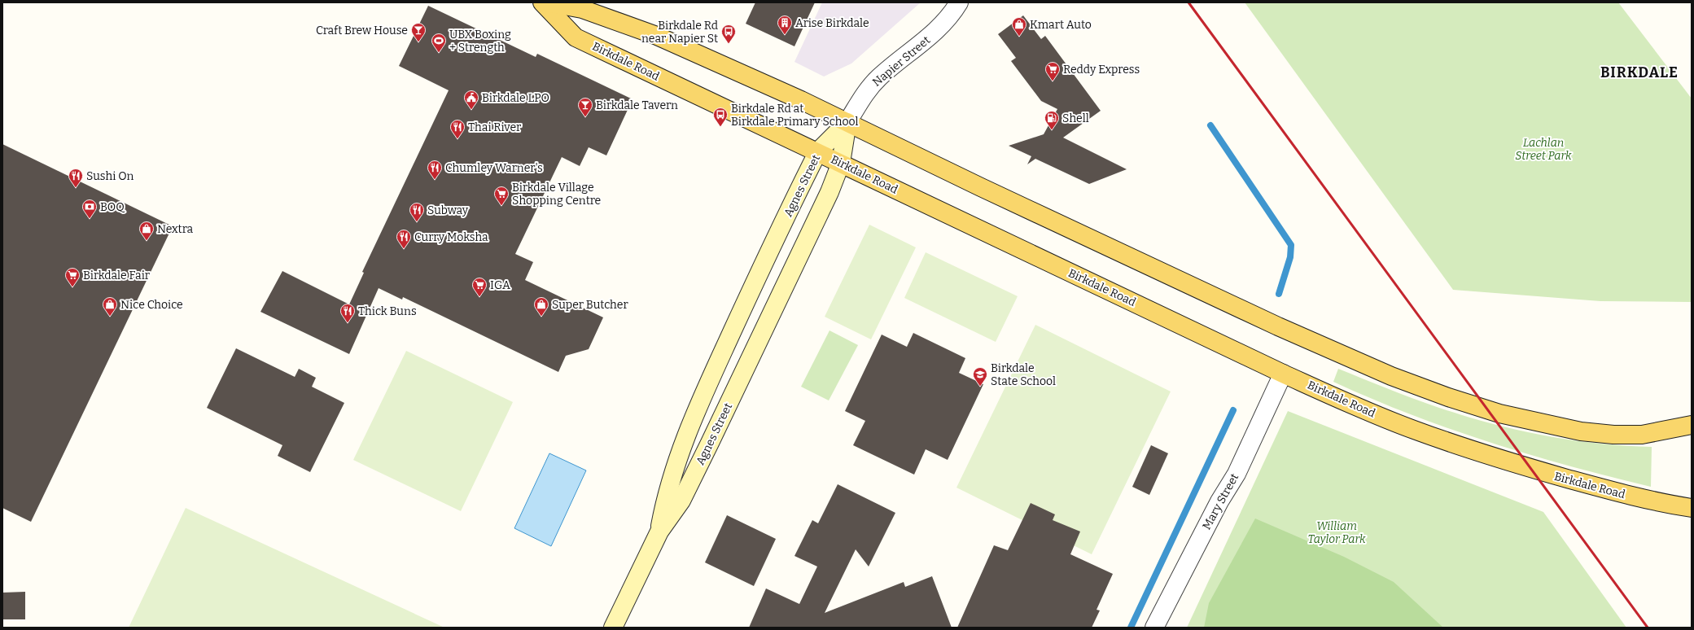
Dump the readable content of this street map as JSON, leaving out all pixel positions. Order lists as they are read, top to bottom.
{
  "streets": {
    "main road": ["Birkdale Road"],
    "street": ["Napier Street", "Agnes Street", "Mary Street"]
  },
  "crossings": [
    ["Birkdale Road", "Agnes Street"],
    ["Birkdale Road", "Mary Street"],
    ["Napier Street", "Agnes Street"]
  ],
  "districts": ["BIRKDALE"],
  "parks": ["Lachlan Street Park", "William Taylor Park"],
  "places": {
    "building": ["Arise Birkdale"],
    "shop": [
      "Kmart Auto",
      "Nextra",
      "Nice Choice",
      "Super Butcher"
    ],
    "bar": ["Craft Brew House", "Birkdale Tavern"],
    "bus stop": ["Birkdale Rd near Napier St", "Birkdale Rd at Birkdale Primary School"],
    "sports": ["UBX Boxing + Strength"],
    "supermarket": [
      "Reddy Express",
      "Birkdale Village Shopping Centre",
      "Birkdale Fair",
      "IGA"
    ],
    "public building": ["Birkdale LPO"],
    "fuel station": ["Shell"],
    "restaurant": [
      "Thai River",
      "Chumley Warner's",
      "Sushi On",
      "Subway",
      "Curry Moksha",
      "Thick Buns"
    ],
    "bank": ["BOQ"],
    "school or university": ["Birkdale State School"]
  }
}
